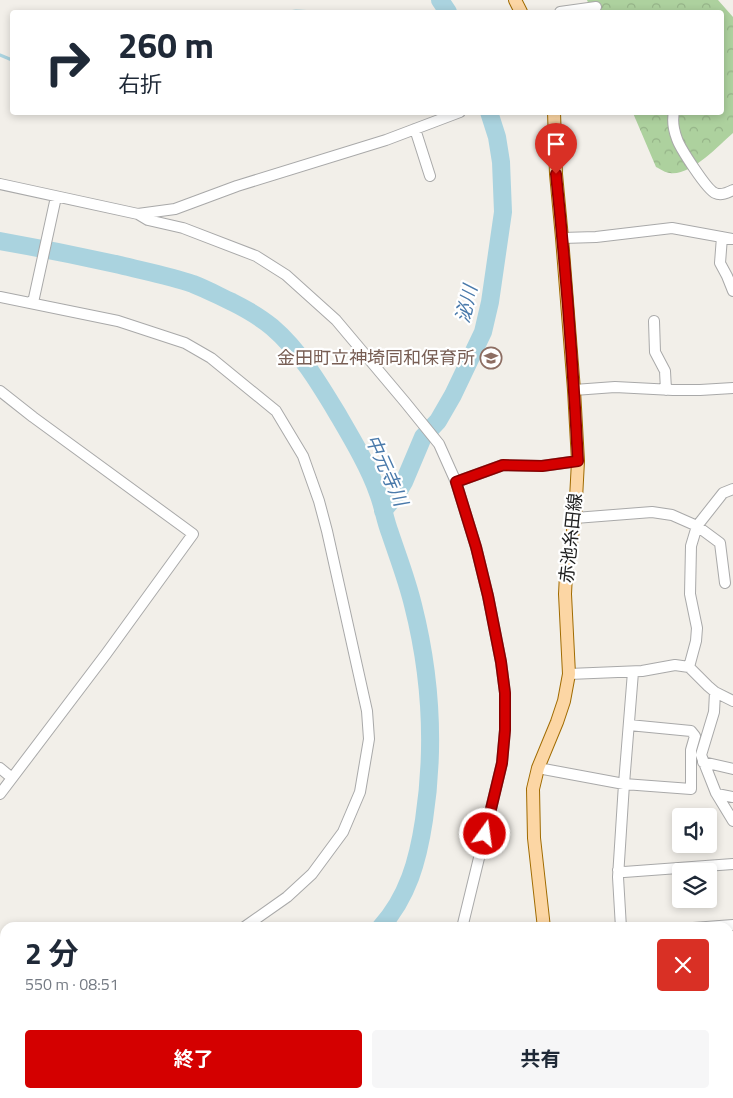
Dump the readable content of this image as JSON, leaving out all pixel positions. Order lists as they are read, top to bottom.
{
  "streets": {
    "main road": ["赤池糸田線"]
  },
  "water": ["泌川", "中元寺川"],
  "places": {
    "school or university": ["金田町立神埼同和保育所"]
  },
  "page": {
    "turn": ["260 m", "右折"],
    "heading": ["2 分", "550 m · 08:51"],
    "buttons": ["終了", "共有"]
  }
}
